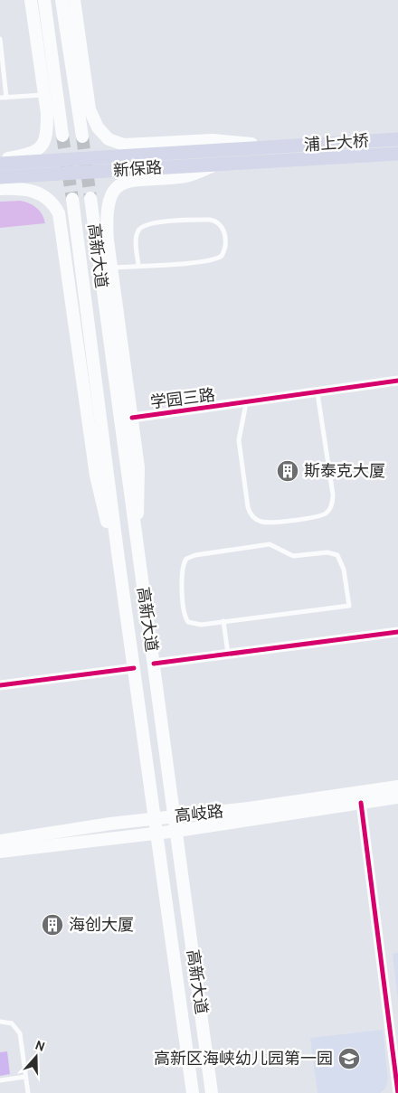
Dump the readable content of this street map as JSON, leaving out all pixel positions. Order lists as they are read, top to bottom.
{
  "streets": {
    "main road": [
      "浦上大桥",
      "新保路",
      "高新大道",
      "高岐路"
    ],
    "street": ["学园三路"]
  },
  "crossings": [
    ["浦上大桥", "新保路"],
    ["高新大道", "高岐路"]
  ],
  "places": {
    "building": ["斯泰克大厦", "海创大厦"],
    "school or university": ["高新区海峡幼儿园第一园"]
  },
  "north": "top"
}
